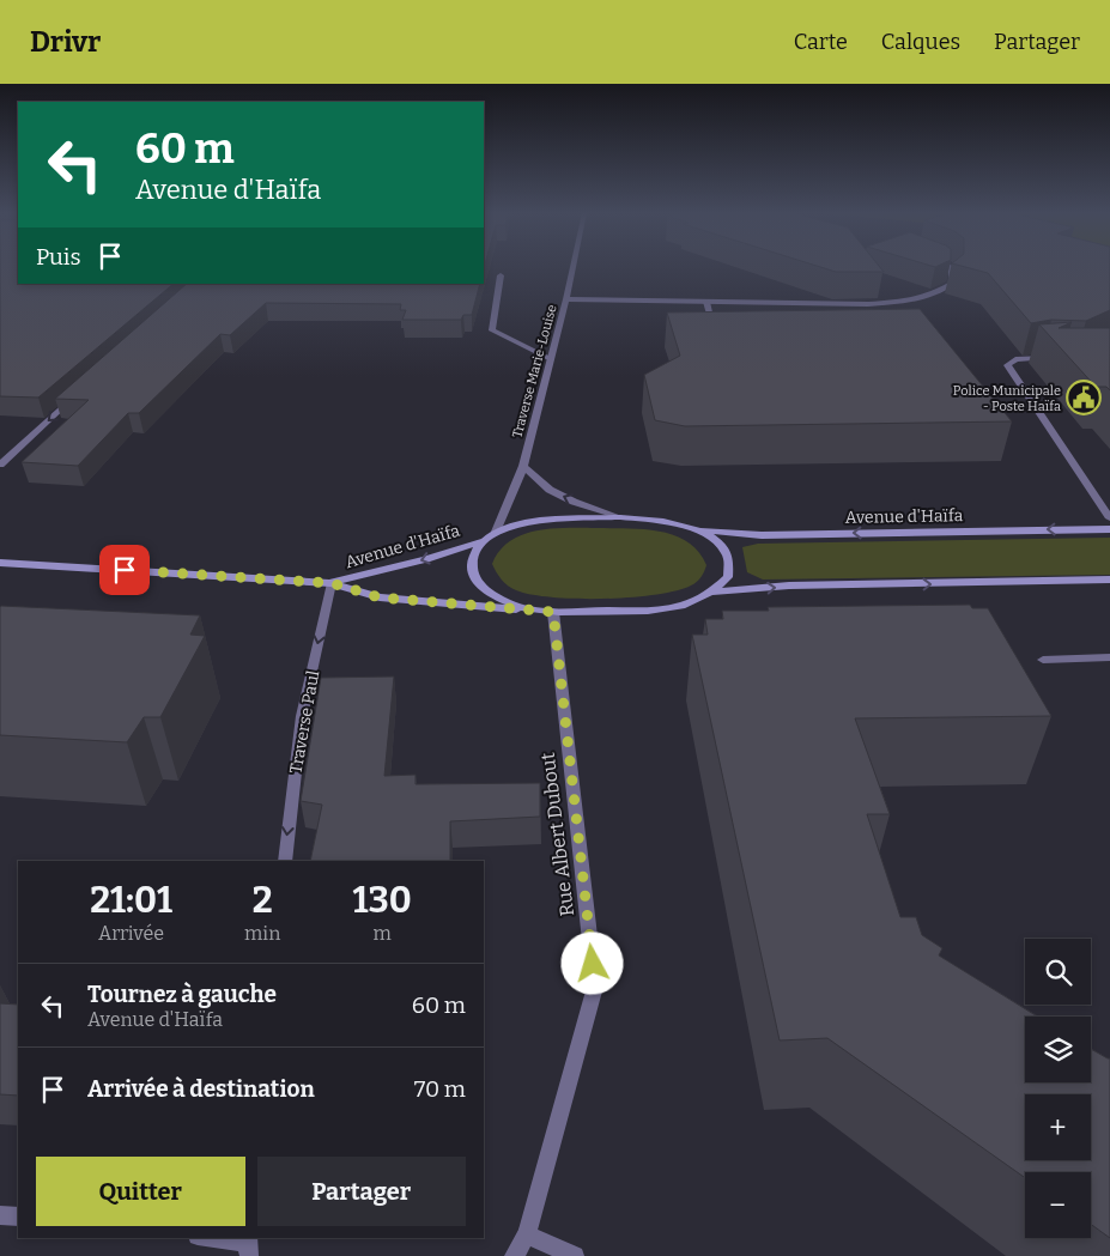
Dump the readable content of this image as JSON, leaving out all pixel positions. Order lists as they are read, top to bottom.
{
  "streets": {
    "street": [
      "Traverse Marie-Louise",
      "Avenue d'Haïfa",
      "Traverse Paul",
      "Rue Albert Dubout"
    ]
  },
  "crossings": [
    ["Traverse Marie-Louise", "Avenue d'Haïfa"],
    ["Avenue d'Haïfa", "Traverse Paul"]
  ],
  "one_way": ["Traverse Paul"],
  "places": {
    "public building": ["Police Municipale - Poste Haïfa"]
  },
  "page": {
    "header": "Drivr",
    "nav": ["Carte", "Calques", "Partager"],
    "turn": ["60 m", "Avenue d'Haïfa"],
    "then": "Puis",
    "eta": [
      "21:01",
      "Arrivée",
      "2",
      "min",
      "130",
      "m"
    ],
    "map_buttons": ["+", "−"],
    "list": [
      {
        "name": "Tournez à gauche",
        "note": "Avenue d'Haïfa",
        "value": "60 m"
      },
      {
        "name": "Arrivée à destination",
        "value": "70 m"
      }
    ],
    "buttons": ["Quitter", "Partager"]
  }
}
